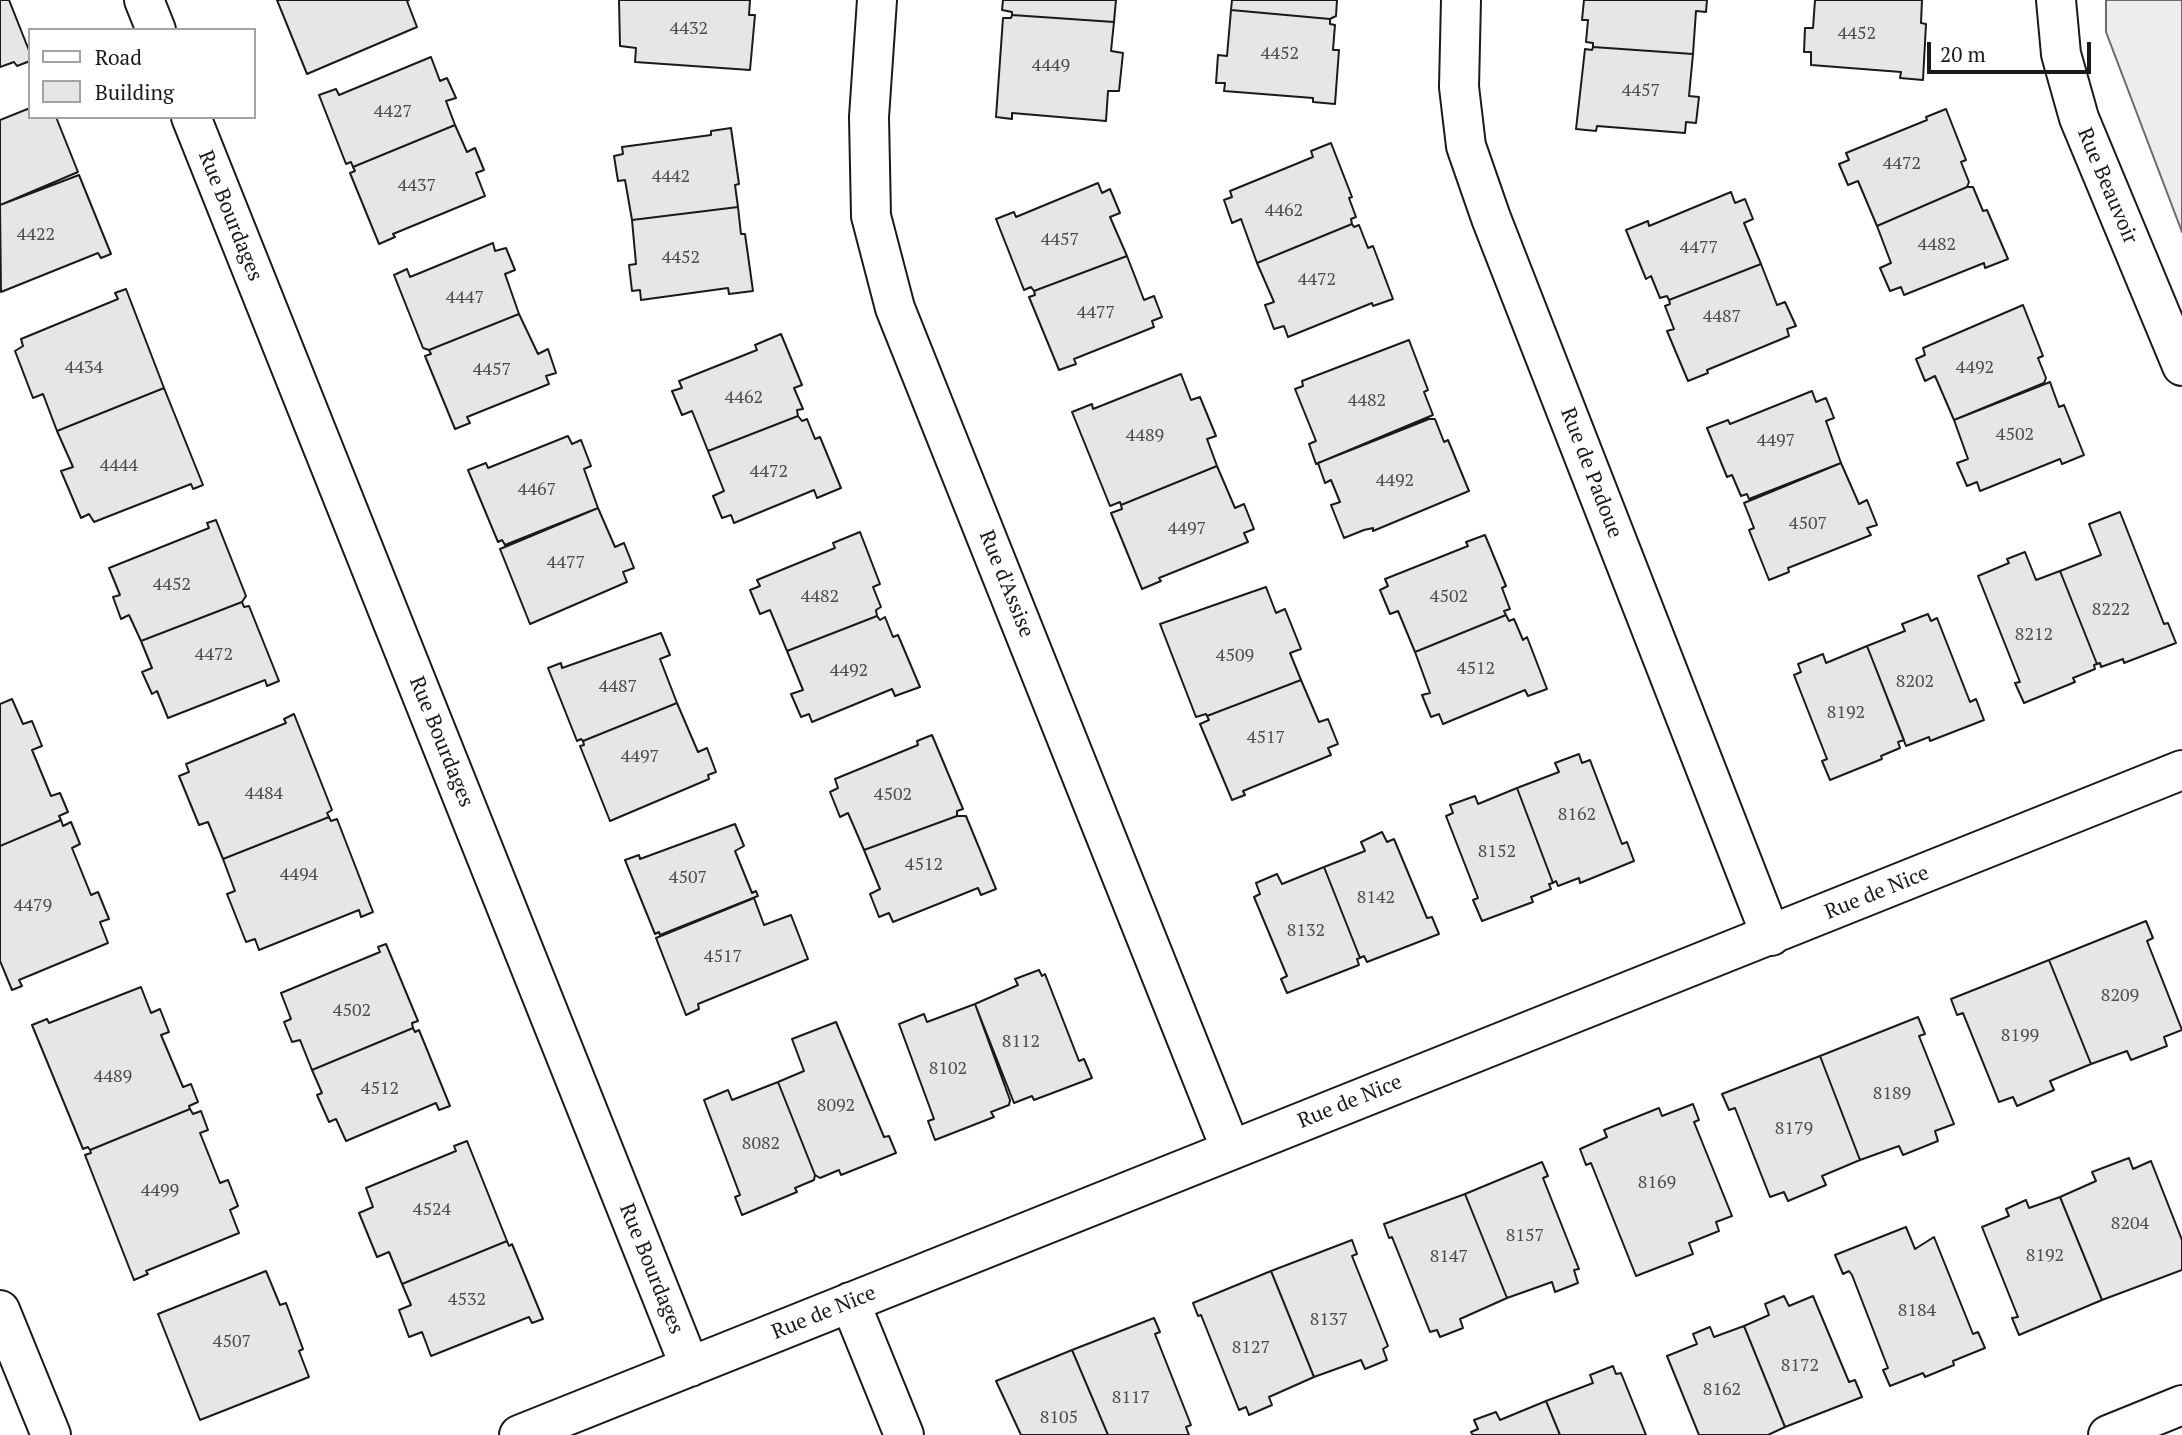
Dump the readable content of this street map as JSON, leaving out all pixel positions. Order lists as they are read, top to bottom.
{
  "streets": {
    "street": [
      "Rue Beauvoir",
      "Rue Bourdages",
      "Rue de Padoue",
      "Rue d'Assise",
      "Rue de Nice"
    ]
  },
  "crossings": [
    ["Rue Bourdages", "Rue de Nice"],
    ["Rue de Padoue", "Rue de Nice"],
    ["Rue d'Assise", "Rue de Nice"]
  ],
  "house_numbers": [
    "4432",
    "4452",
    "4452",
    "4449",
    "4457",
    "4427",
    "4472",
    "4442",
    "4437",
    "4462",
    "4422",
    "4457",
    "4482",
    "4477",
    "4452",
    "4472",
    "4447",
    "4477",
    "4487",
    "4434",
    "4492",
    "4457",
    "4462",
    "4482",
    "4502",
    "4489",
    "4497",
    "4444",
    "4472",
    "4492",
    "4467",
    "4507",
    "4497",
    "4477",
    "4452",
    "4482",
    "4502",
    "8222",
    "8212",
    "4472",
    "4509",
    "4512",
    "4492",
    "8202",
    "4487",
    "8192",
    "4517",
    "4497",
    "4484",
    "4502",
    "8162",
    "8152",
    "4512",
    "4494",
    "4507",
    "8142",
    "4479",
    "8132",
    "4517",
    "8209",
    "4502",
    "8199",
    "8112",
    "8102",
    "4489",
    "4512",
    "8189",
    "8092",
    "8179",
    "8082",
    "8169",
    "4499",
    "4524",
    "8204",
    "8157",
    "8192",
    "8147",
    "4532",
    "8184",
    "8137",
    "4507",
    "8127",
    "8172",
    "8162",
    "8117",
    "8105"
  ],
  "legend": ["Road", "Building"],
  "scale_bar": "20 m"
}
